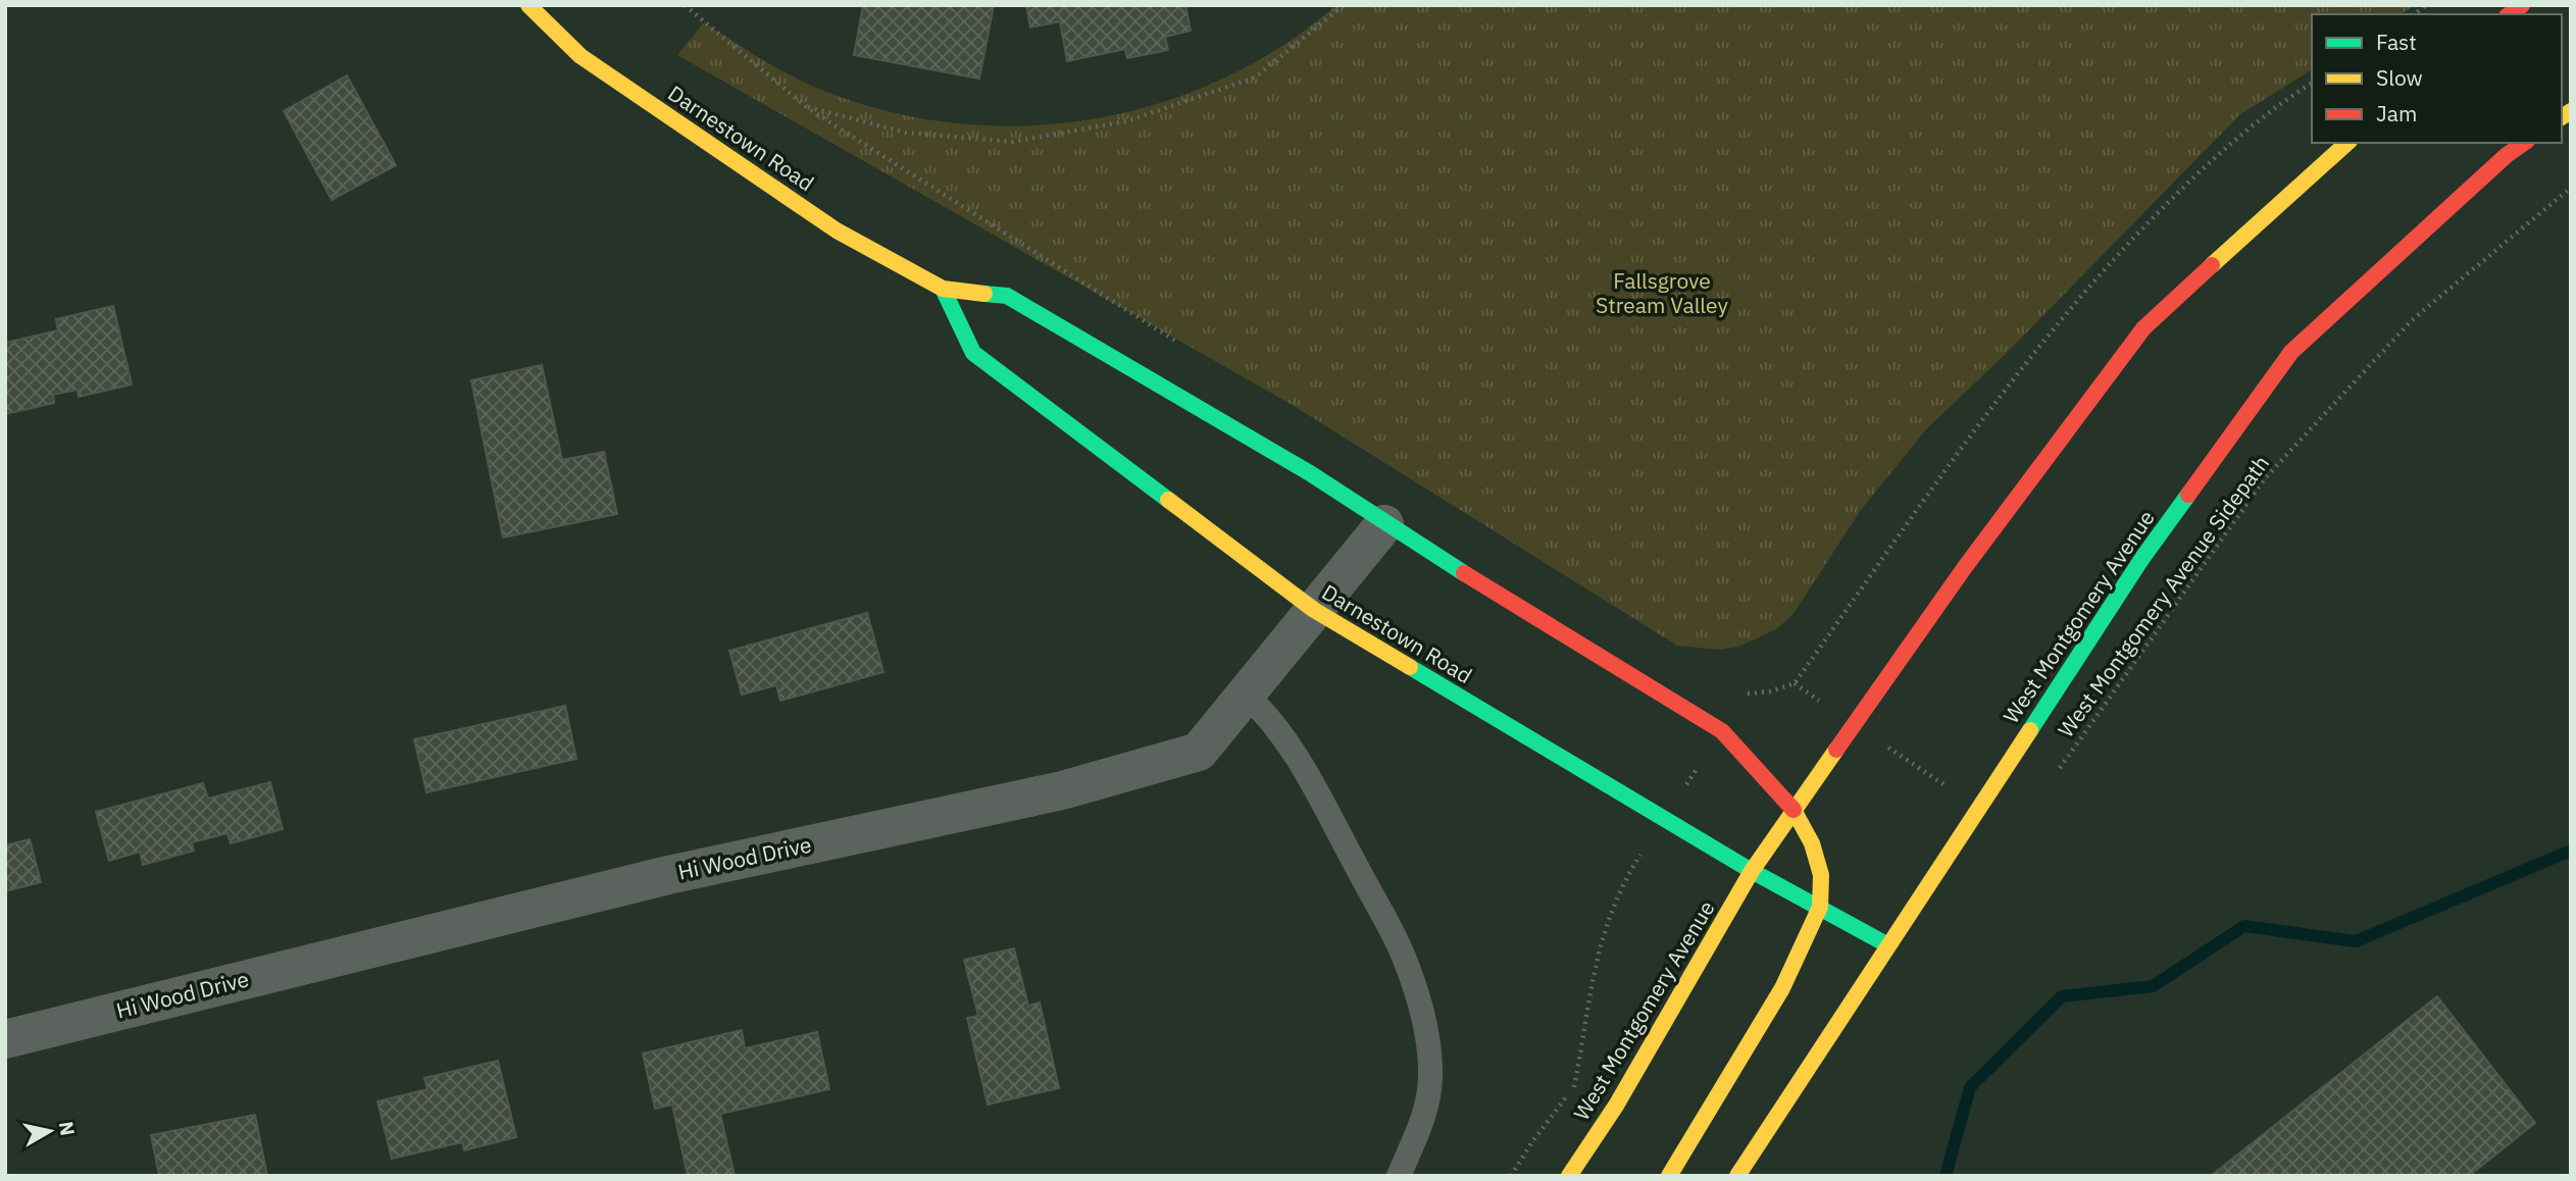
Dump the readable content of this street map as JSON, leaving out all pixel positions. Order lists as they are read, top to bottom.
{
  "streets": {
    "main road": ["Darnestown Road", "West Montgomery Avenue"],
    "street": ["Hi Wood Drive"],
    "path": ["West Montgomery Avenue Sidepath"]
  },
  "crossings": [
    ["Darnestown Road", "West Montgomery Avenue"],
    ["Darnestown Road", "Hi Wood Drive"]
  ],
  "parks": ["Fallsgrove Stream Valley"],
  "legend": ["Fast", "Slow", "Jam"],
  "north": "right"
}
